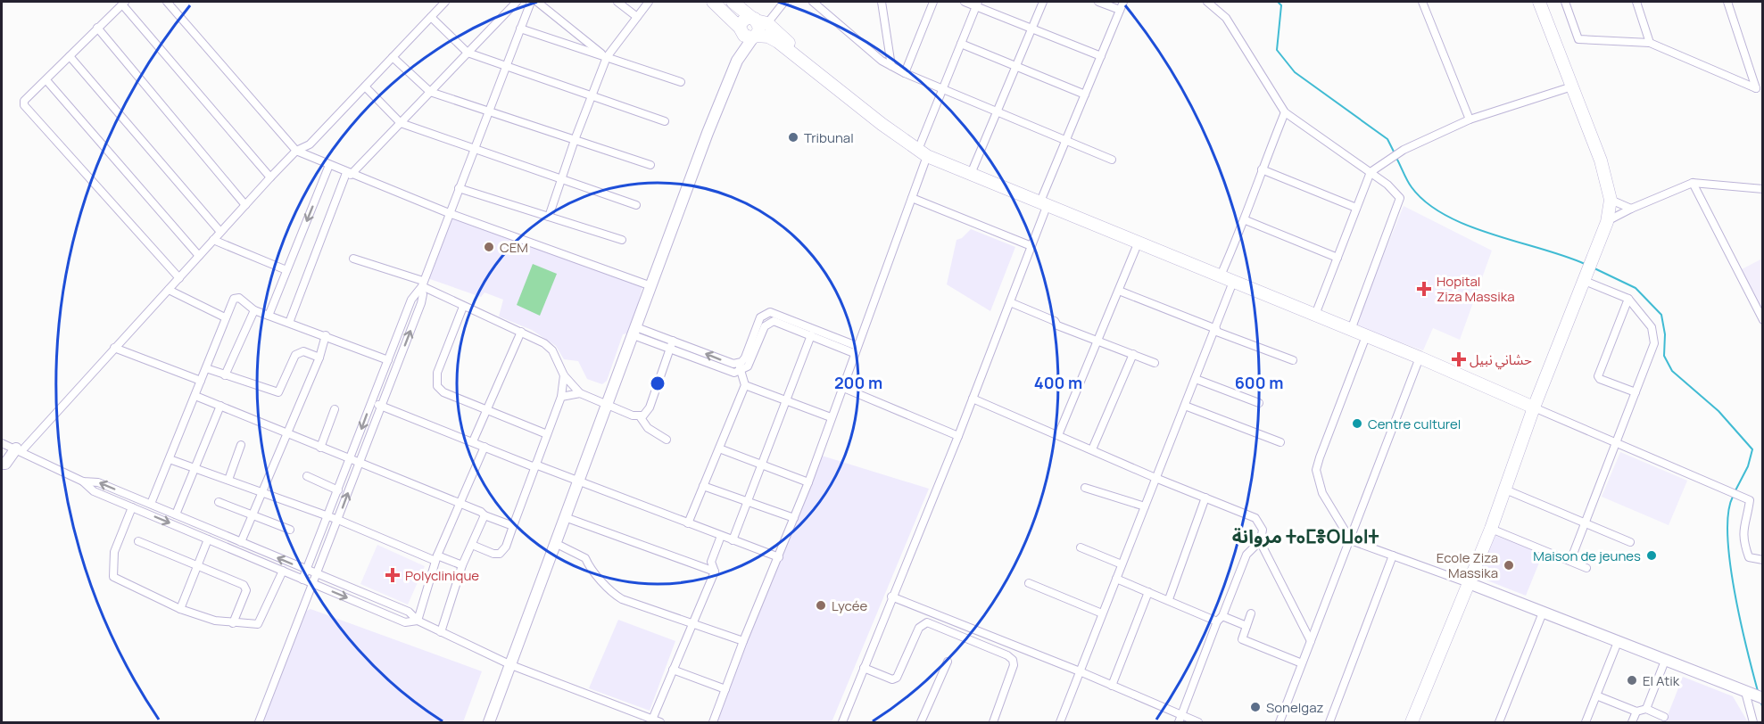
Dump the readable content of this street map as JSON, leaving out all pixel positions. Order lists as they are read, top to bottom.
{
  "districts": ["مروانة ⵜⴰⵎⴻⵔⵡⴰⵏⵜ"],
  "places": {
    "other": [
      "Tribunal",
      "CEM",
      "Centre culturel",
      "Maison de jeunes",
      "Ecole Ziza Massika",
      "Lycée",
      "El Atik",
      "Sonelgaz"
    ],
    "health": ["Hopital Ziza Massika", "حشاني نبيل", "Polyclinique"]
  },
  "rings": ["200 m", "400 m", "600 m"]
}
